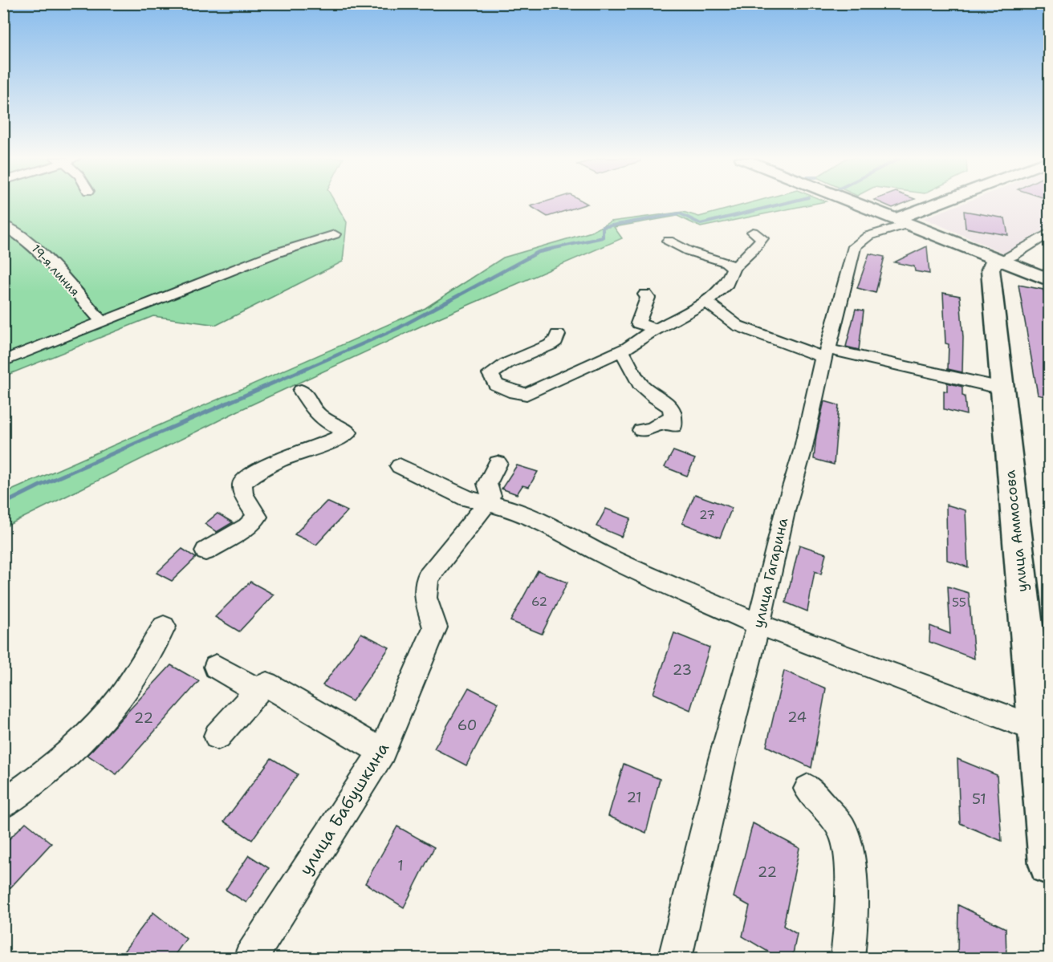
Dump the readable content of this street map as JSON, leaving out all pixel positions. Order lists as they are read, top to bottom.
{
  "streets": {
    "street": [
      "19-я линия",
      "улица Аммосова",
      "улица Гагарина",
      "улица Бабушкина"
    ]
  },
  "house_numbers": [
    "27",
    "62",
    "55",
    "23",
    "24",
    "22",
    "60",
    "21",
    "51",
    "1",
    "22"
  ]
}
